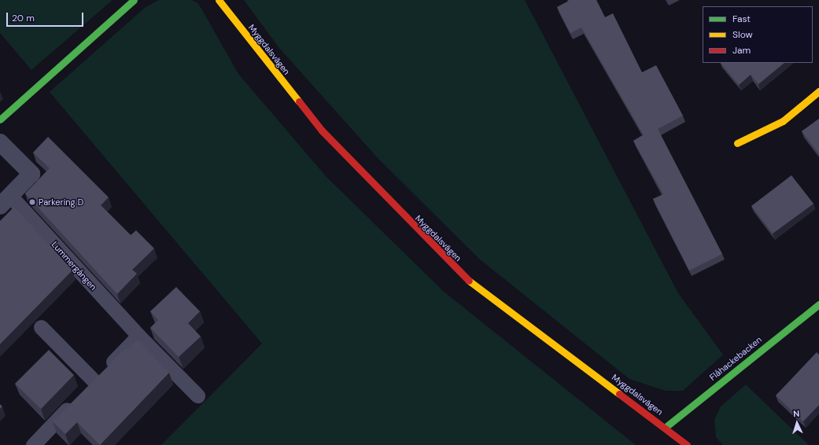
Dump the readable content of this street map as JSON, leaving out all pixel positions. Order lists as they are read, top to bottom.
{
  "streets": {
    "street": ["Myggdalsvägen", "Lummergången", "Flåhackebacken"]
  },
  "crossings": [
    ["Myggdalsvägen", "Flåhackebacken"]
  ],
  "places": ["Parkering D"],
  "legend": ["Fast", "Slow", "Jam"],
  "scale_bar": "20 m",
  "north": "top"
}
